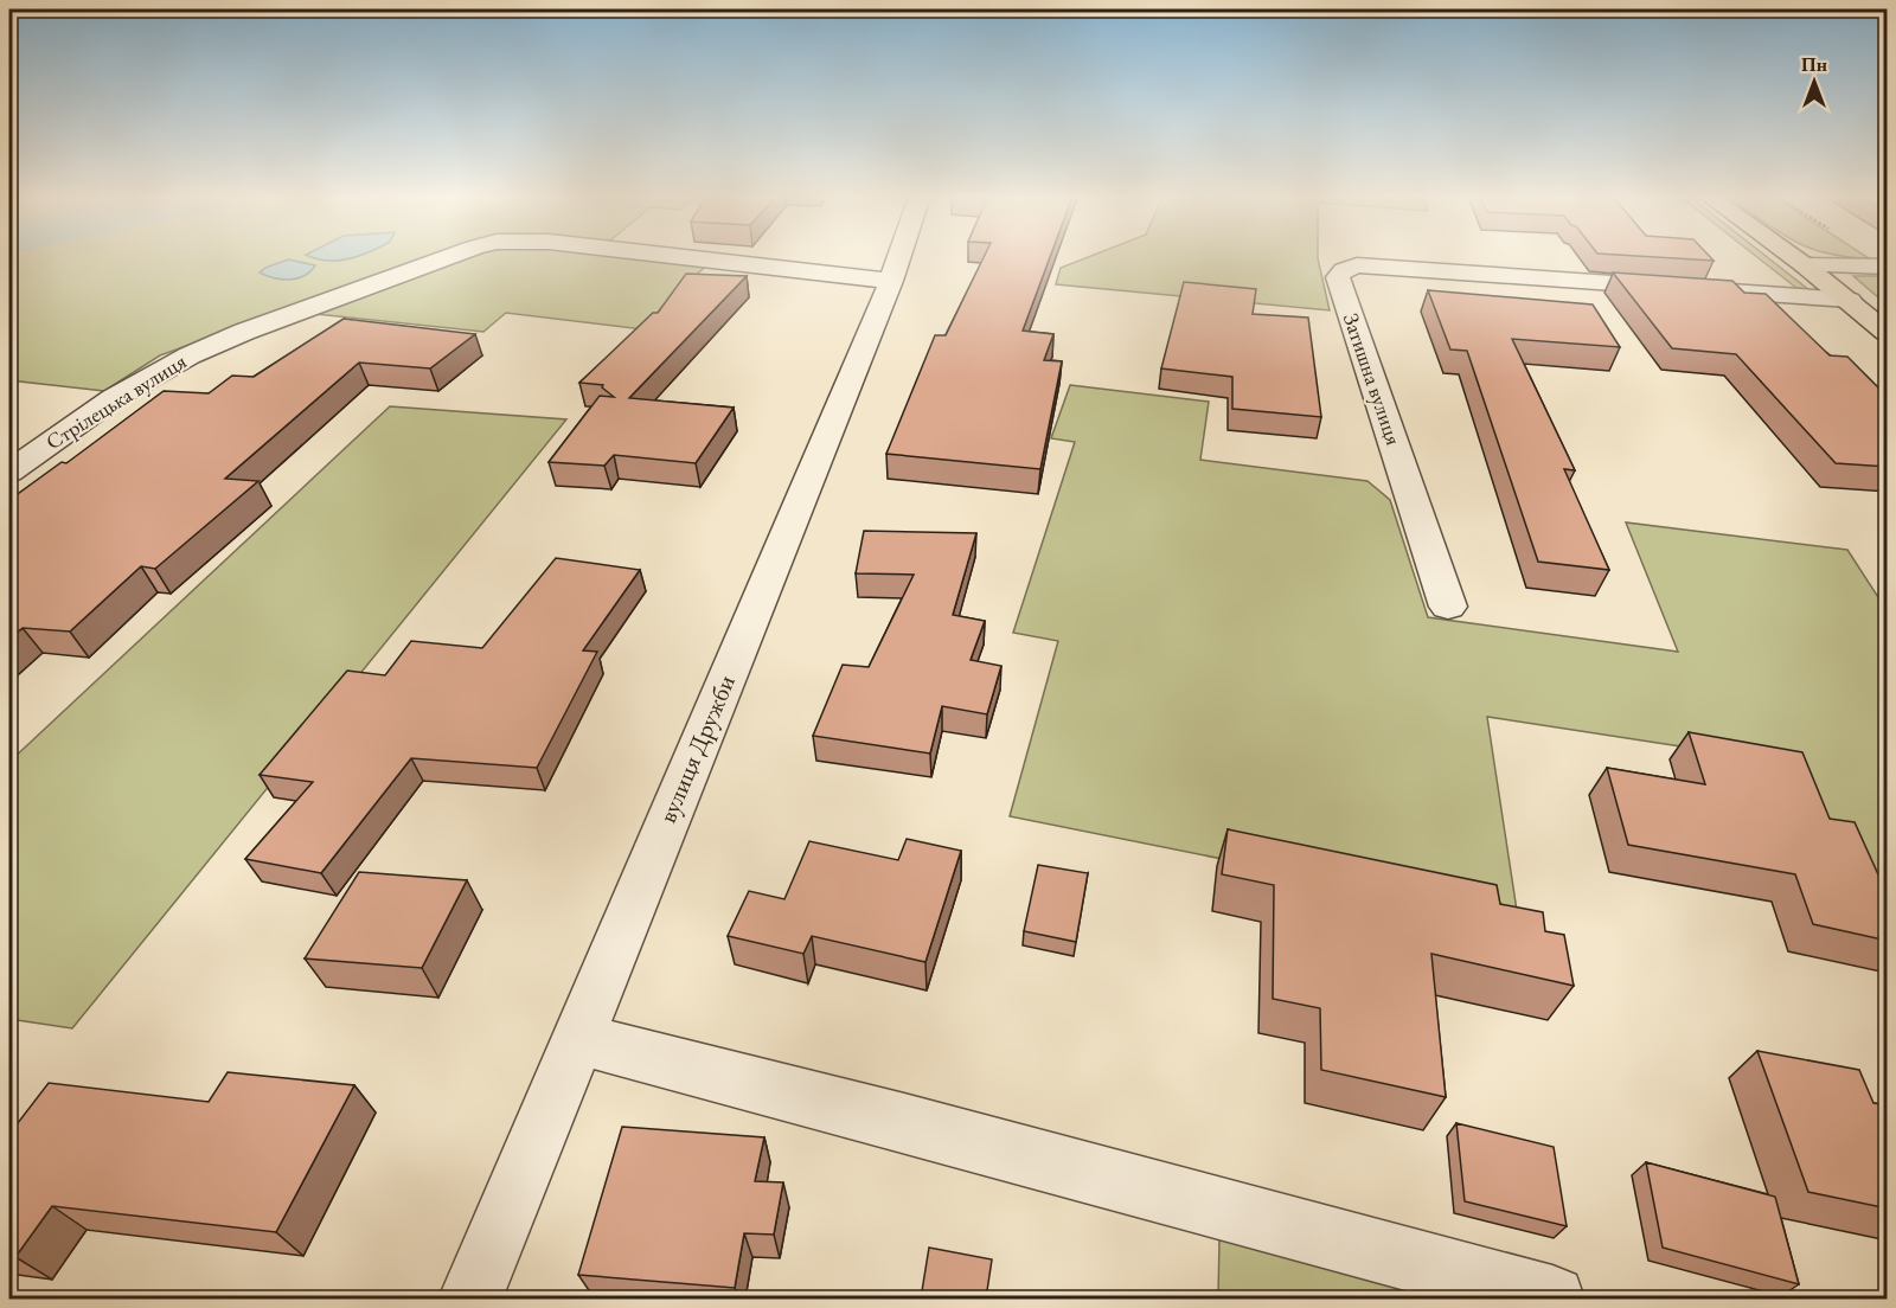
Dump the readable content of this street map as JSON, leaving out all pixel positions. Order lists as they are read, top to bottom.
{
  "streets": {
    "street": ["Затишна вулиця", "Стрілецька вулиця", "вулиця Дружби"]
  },
  "crossings": [
    ["Стрілецька вулиця", "вулиця Дружби"]
  ],
  "north": "top"
}
